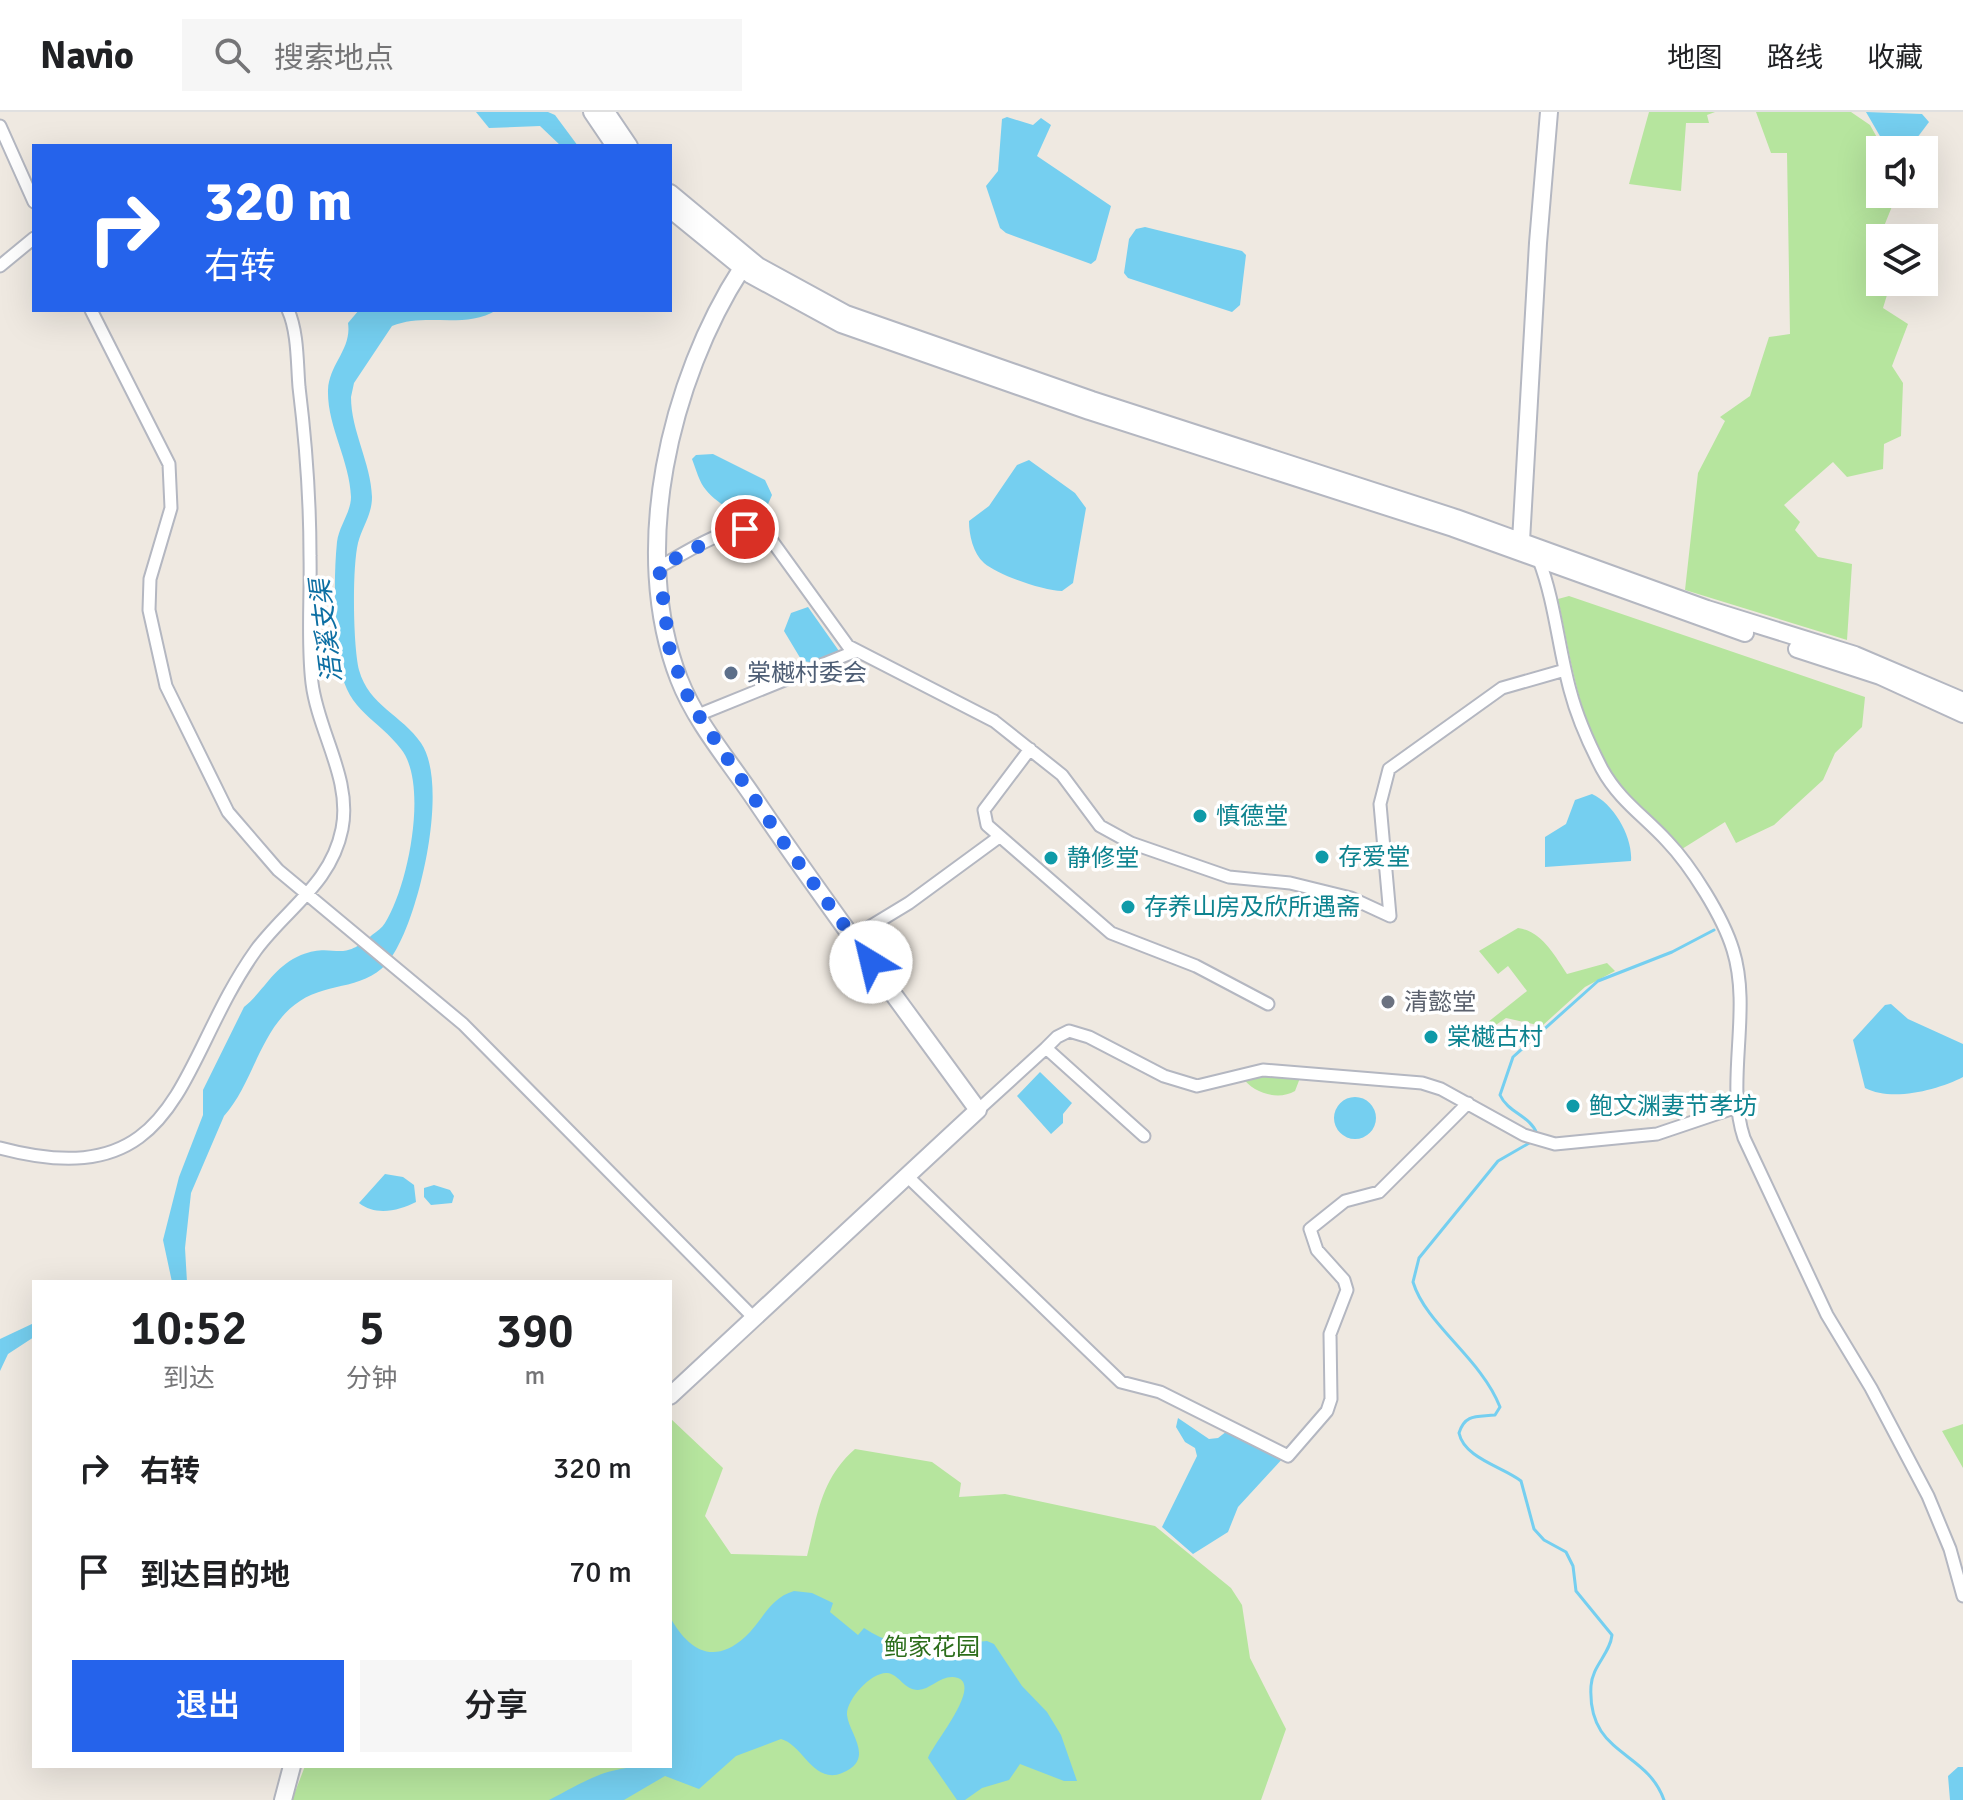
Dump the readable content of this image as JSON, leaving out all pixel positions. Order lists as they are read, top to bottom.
{
  "water": ["浯溪支渠"],
  "parks": ["鲍家花园"],
  "places": [
    "棠樾村委会",
    "慎德堂",
    "存爱堂",
    "静修堂",
    "存养山房及欣所遇斋",
    "清懿堂",
    "棠樾古村",
    "鲍文渊妻节孝坊"
  ],
  "page": {
    "header": "Navio",
    "search": "搜索地点",
    "nav": ["地图", "路线", "收藏"],
    "turn": ["320 m", "右转"],
    "eta": [
      "10:52",
      "到达",
      "5",
      "分钟",
      "390",
      "m"
    ],
    "list": [
      {
        "name": "右转",
        "value": "320 m"
      },
      {
        "name": "到达目的地",
        "value": "70 m"
      }
    ],
    "buttons": ["退出", "分享"]
  }
}
